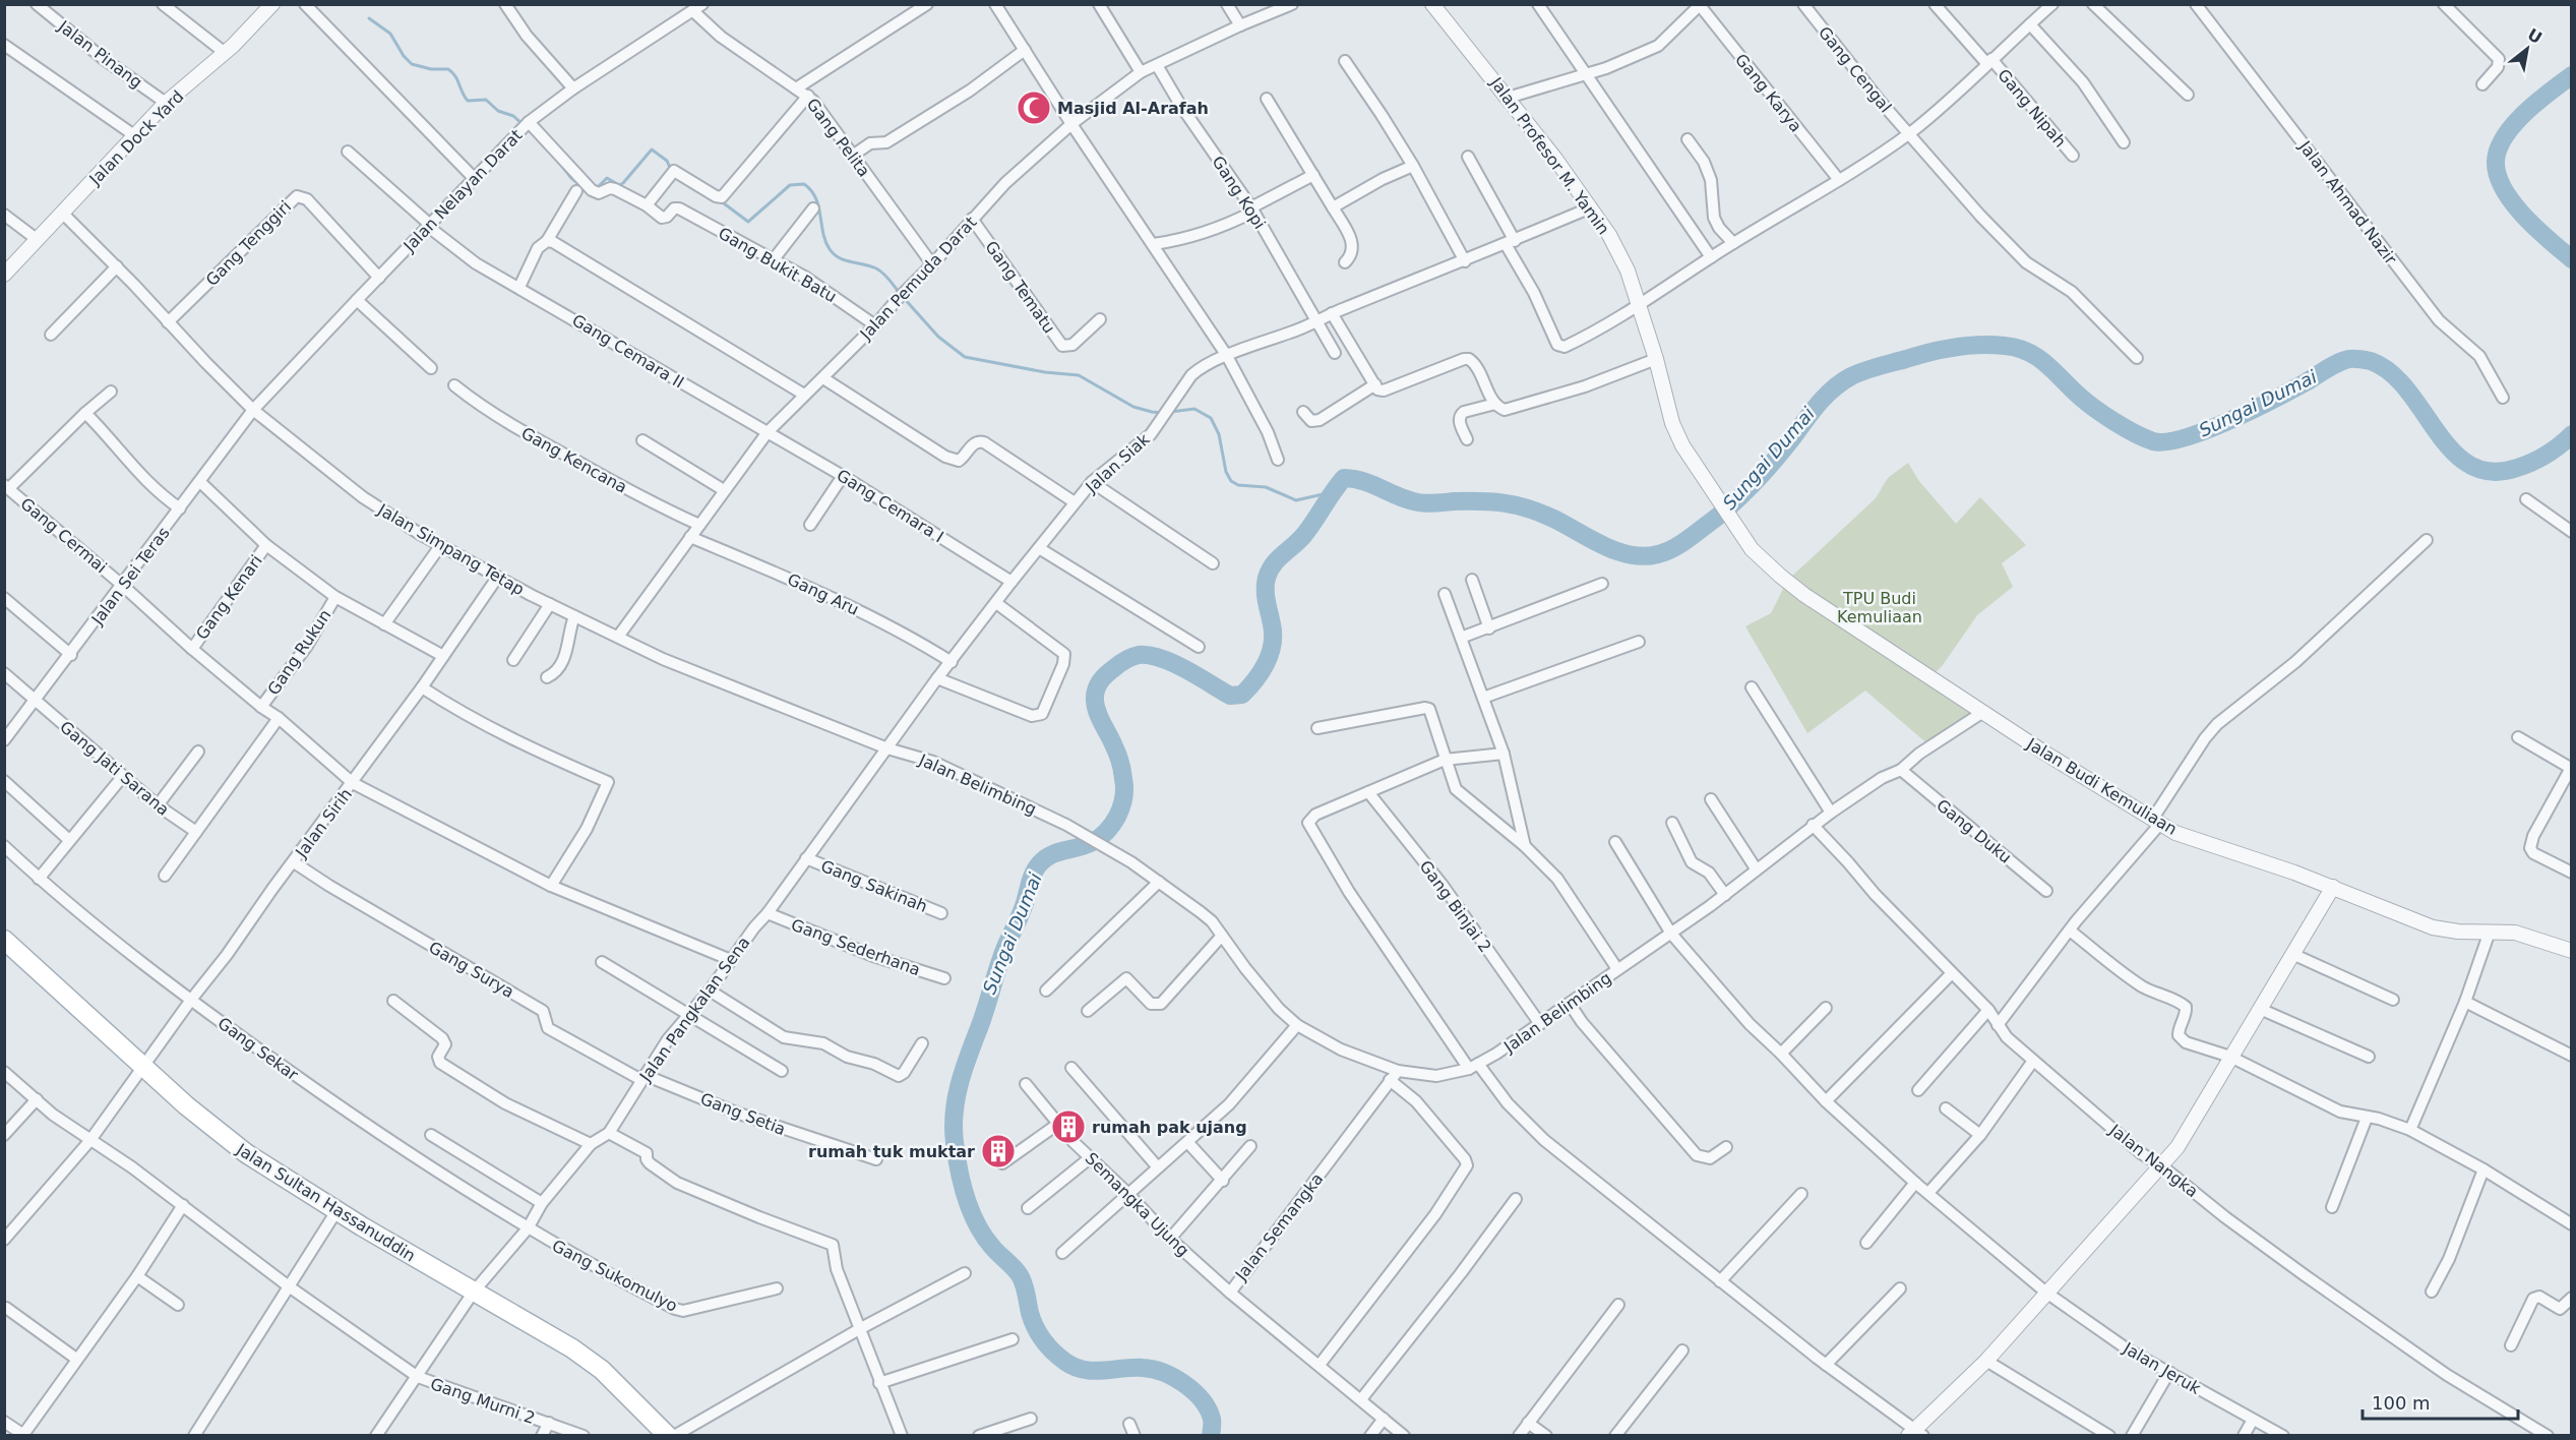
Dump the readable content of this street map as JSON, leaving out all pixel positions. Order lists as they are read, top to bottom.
{
  "streets": {
    "main road": ["Jalan Sultan Hassanuddin"],
    "street": [
      "Jalan Pinang",
      "Gang Cengal",
      "Gang Karya",
      "Gang Nipah",
      "Jalan Dock Yard",
      "Gang Pelita",
      "Jalan Profesor M. Yamin",
      "Jalan Nelayan Darat",
      "Gang Kopi",
      "Jalan Ahmad Nazir",
      "Gang Tenggiri",
      "Gang Bukit Batu",
      "Jalan Pemuda Darat",
      "Gang Tematu",
      "Gang Cemara II",
      "Gang Kencana",
      "Jalan Siak",
      "Gang Cemara I",
      "Gang Cermai",
      "Jalan Simpang Tetap",
      "Jalan Sei Teras",
      "Gang Aru",
      "Gang Kenari",
      "Gang Rukun",
      "Gang Jati Sarana",
      "Jalan Belimbing",
      "Jalan Budi Kemuliaan",
      "Jalan Sirih",
      "Gang Duku",
      "Gang Sakinah",
      "Gang Binjai 2",
      "Gang Sederhana",
      "Gang Surya",
      "Jalan Pangkalan Sena",
      "Gang Sekar",
      "Gang Setia",
      "Jalan Nangka",
      "Semangka Ujung",
      "Jalan Semangka",
      "Gang Sukomulyo",
      "Jalan Jeruk",
      "Gang Murni 2"
    ]
  },
  "crossings": [
    ["Jalan Pinang", "Jalan Dock Yard"],
    ["Jalan Dock Yard", "Jalan Simpang Tetap"],
    ["Gang Pelita", "Jalan Nelayan Darat"],
    ["Gang Pelita", "Jalan Pemuda Darat"],
    ["Jalan Profesor M. Yamin", "Jalan Siak"],
    ["Jalan Profesor M. Yamin", "Jalan Budi Kemuliaan"],
    ["Jalan Nelayan Darat", "Gang Tenggiri"],
    ["Jalan Nelayan Darat", "Gang Cemara II"],
    ["Jalan Nelayan Darat", "Jalan Simpang Tetap"],
    ["Jalan Nelayan Darat", "Jalan Sei Teras"],
    ["Gang Kopi", "Jalan Pemuda Darat"],
    ["Gang Kopi", "Jalan Siak"],
    ["Gang Tenggiri", "Jalan Simpang Tetap"],
    ["Gang Bukit Batu", "Jalan Pemuda Darat"],
    ["Jalan Pemuda Darat", "Gang Tematu"],
    ["Jalan Pemuda Darat", "Gang Cemara II"],
    ["Jalan Pemuda Darat", "Gang Kencana"],
    ["Jalan Pemuda Darat", "Gang Cemara I"],
    ["Jalan Pemuda Darat", "Jalan Simpang Tetap"],
    ["Jalan Pemuda Darat", "Gang Aru"],
    ["Gang Cemara II", "Gang Cemara I"],
    ["Jalan Siak", "Gang Cemara I"],
    ["Jalan Siak", "Jalan Simpang Tetap"],
    ["Jalan Siak", "Gang Aru"],
    ["Jalan Siak", "Jalan Belimbing"],
    ["Jalan Siak", "Jalan Pangkalan Sena"],
    ["Gang Cermai", "Jalan Sei Teras"],
    ["Gang Cermai", "Gang Kenari"],
    ["Gang Cermai", "Gang Rukun"],
    ["Gang Cermai", "Jalan Sirih"],
    ["Gang Cermai", "Jalan Pangkalan Sena"],
    ["Jalan Simpang Tetap", "Jalan Sei Teras"],
    ["Jalan Simpang Tetap", "Jalan Belimbing"],
    ["Jalan Simpang Tetap", "Jalan Sirih"],
    ["Jalan Simpang Tetap", "Jalan Pangkalan Sena"],
    ["Jalan Sei Teras", "Gang Jati Sarana"],
    ["Jalan Belimbing", "Jalan Budi Kemuliaan"],
    ["Jalan Belimbing", "Gang Duku"],
    ["Jalan Belimbing", "Gang Binjai 2"],
    ["Jalan Belimbing", "Jalan Pangkalan Sena"],
    ["Jalan Belimbing", "Jalan Nangka"],
    ["Jalan Belimbing", "Jalan Semangka"],
    ["Jalan Belimbing", "Jalan Jeruk"],
    ["Jalan Sirih", "Gang Surya"],
    ["Jalan Sirih", "Gang Sekar"],
    ["Jalan Sirih", "Jalan Sultan Hassanuddin"],
    ["Jalan Sirih", "Gang Murni 2"],
    ["Gang Sakinah", "Jalan Pangkalan Sena"],
    ["Gang Sederhana", "Jalan Pangkalan Sena"],
    ["Gang Surya", "Jalan Pangkalan Sena"],
    ["Gang Surya", "Gang Setia"],
    ["Jalan Pangkalan Sena", "Gang Sekar"],
    ["Jalan Pangkalan Sena", "Gang Setia"],
    ["Jalan Pangkalan Sena", "Jalan Sultan Hassanuddin"],
    ["Jalan Pangkalan Sena", "Gang Sukomulyo"],
    ["Jalan Pangkalan Sena", "Gang Murni 2"],
    ["Gang Sekar", "Gang Sukomulyo"],
    ["Semangka Ujung", "Jalan Semangka"]
  ],
  "water": ["Sungai Dumai"],
  "parks": ["TPU Budi Kemuliaan"],
  "places": {
    "mosque": ["Masjid Al-Arafah"],
    "building": ["rumah pak ujang", "rumah tuk muktar"]
  },
  "scale_bar": "100 m",
  "north": "top right"
}
